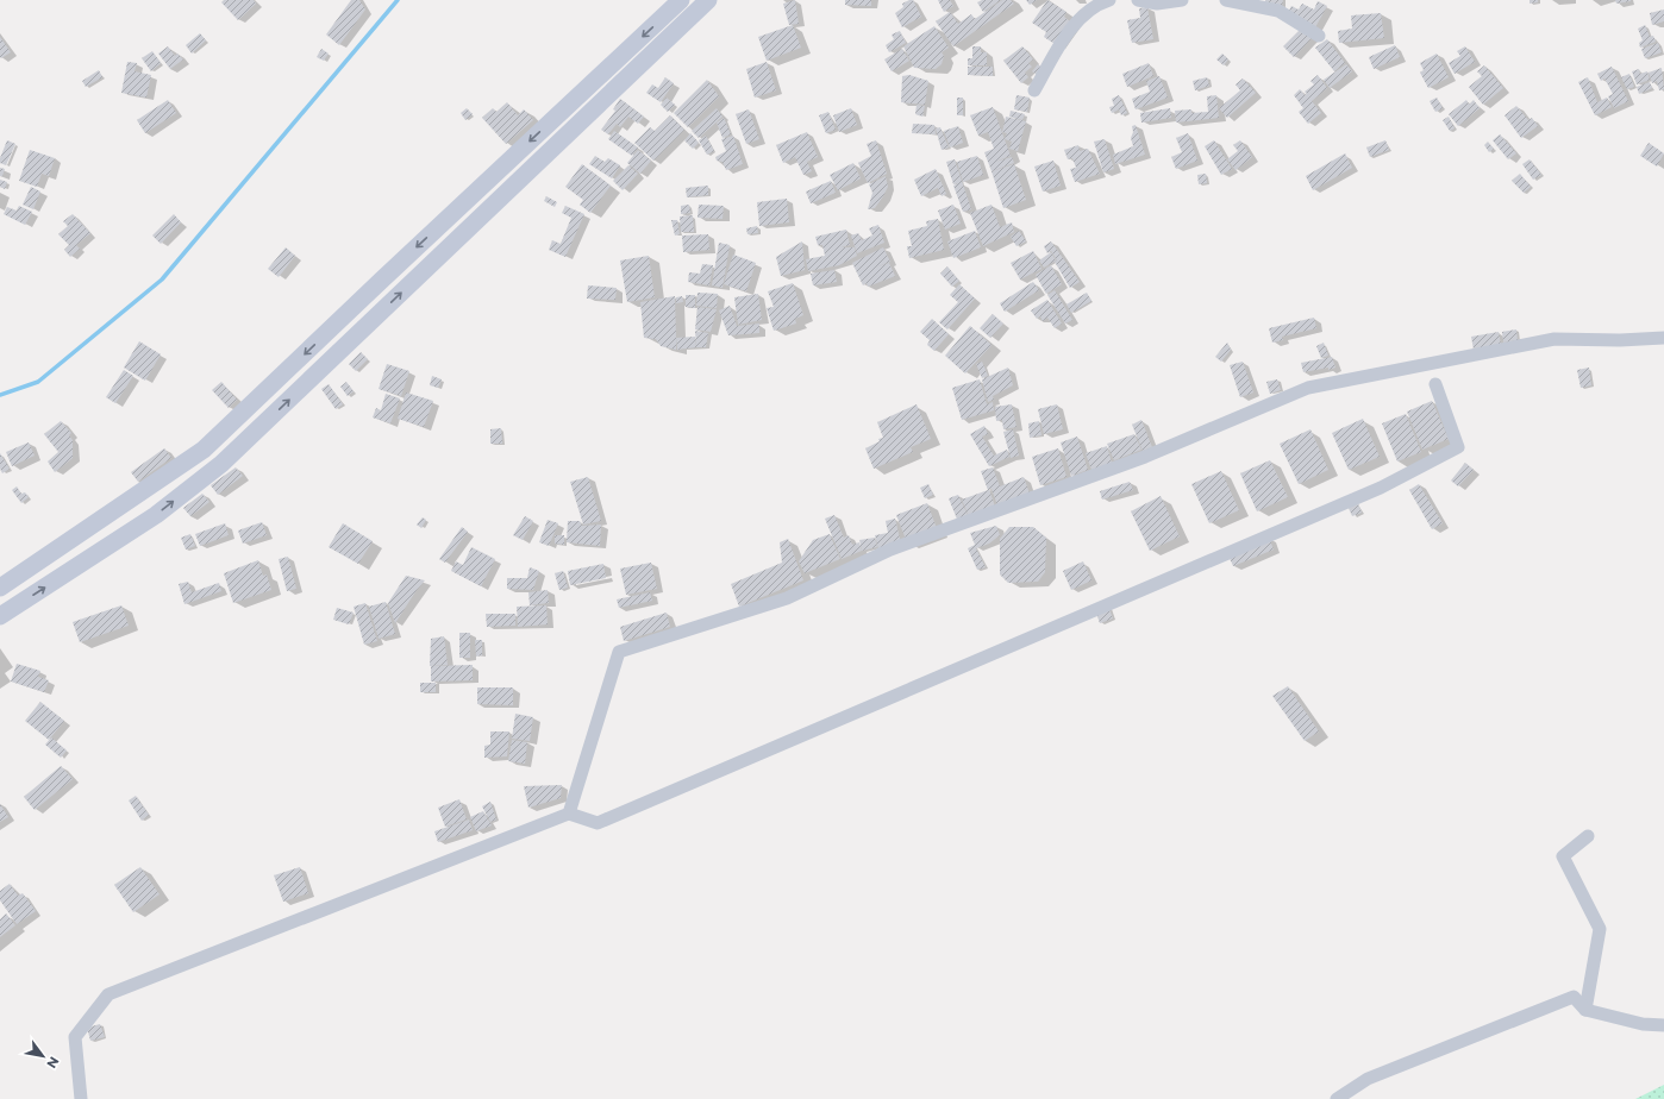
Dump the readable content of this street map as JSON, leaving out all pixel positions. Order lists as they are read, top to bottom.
{
  "north": "bottom right"
}
